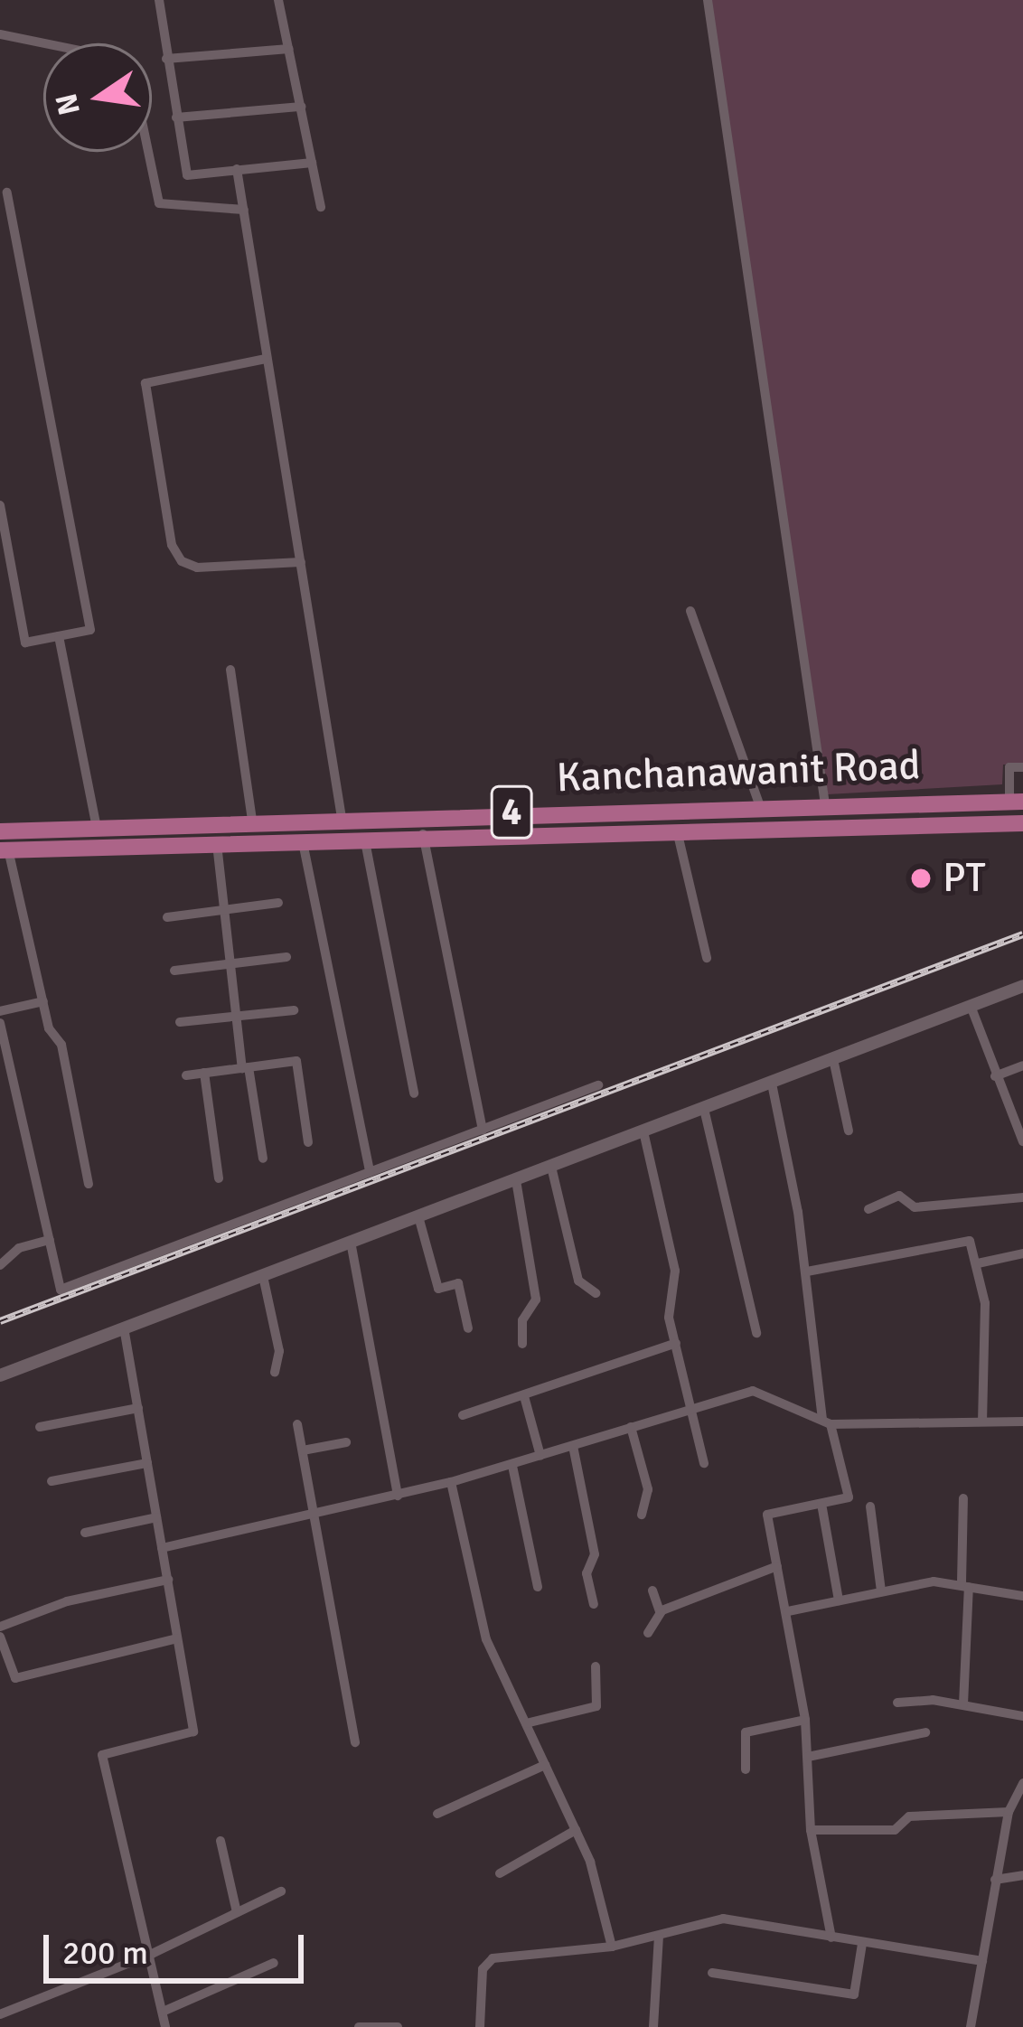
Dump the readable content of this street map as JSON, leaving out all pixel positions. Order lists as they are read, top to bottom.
{
  "streets": {
    "highway": ["Kanchanawanit Road", "4"]
  },
  "places": ["PT"],
  "scale_bar": "200 m",
  "north": "left"
}
